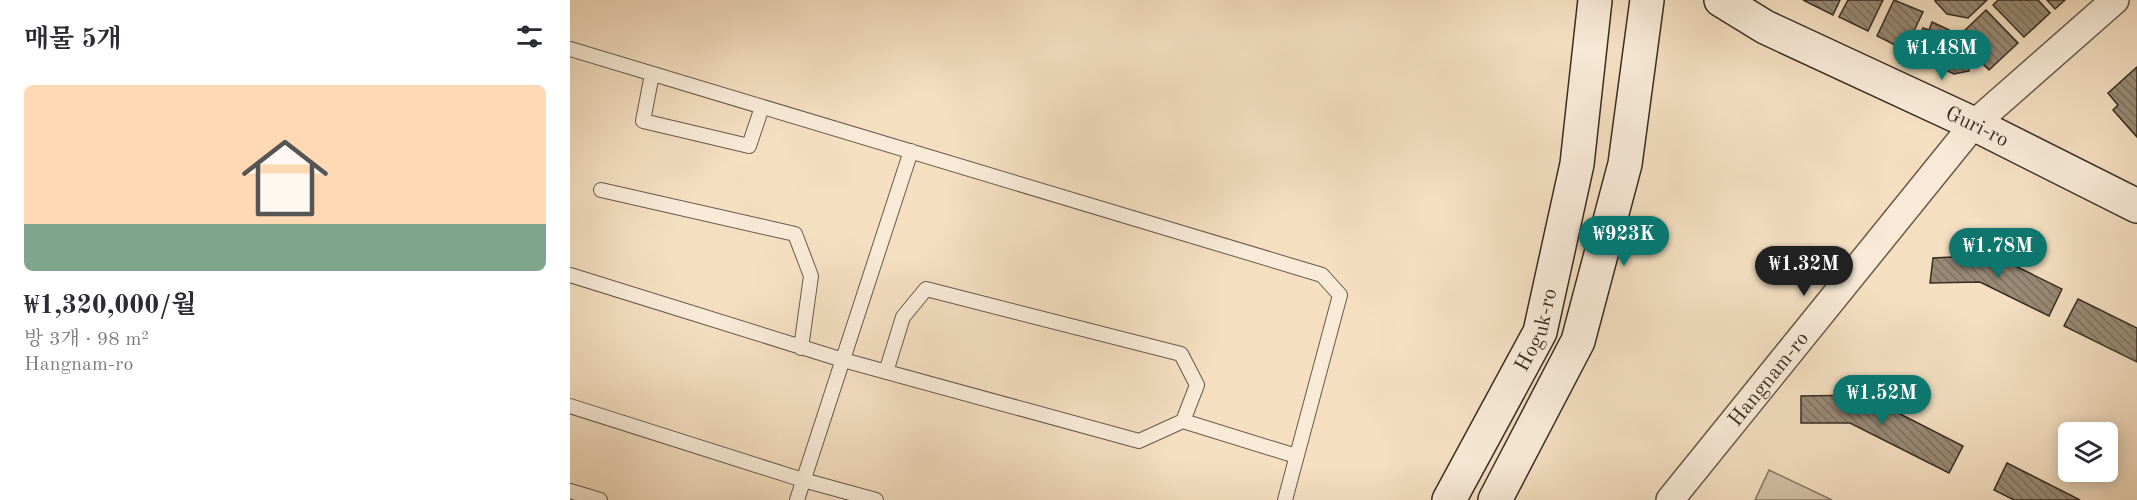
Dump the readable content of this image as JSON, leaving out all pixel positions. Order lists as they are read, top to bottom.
{
  "streets": {
    "main road": ["Guri-ro", "Hoguk-ro"],
    "street": ["Hangnam-ro"]
  },
  "crossings": [
    ["Guri-ro", "Hangnam-ro"]
  ],
  "page": {
    "heading": "매물 5개",
    "price": [
      "₩1.48M",
      "₩923K",
      "₩1.78M",
      "₩1.32M",
      "₩1.52M"
    ],
    "list": [
      {
        "name": "₩1,320,000/월",
        "note": "방 3개 · 98 m² · Hangnam-ro"
      }
    ]
  }
}
